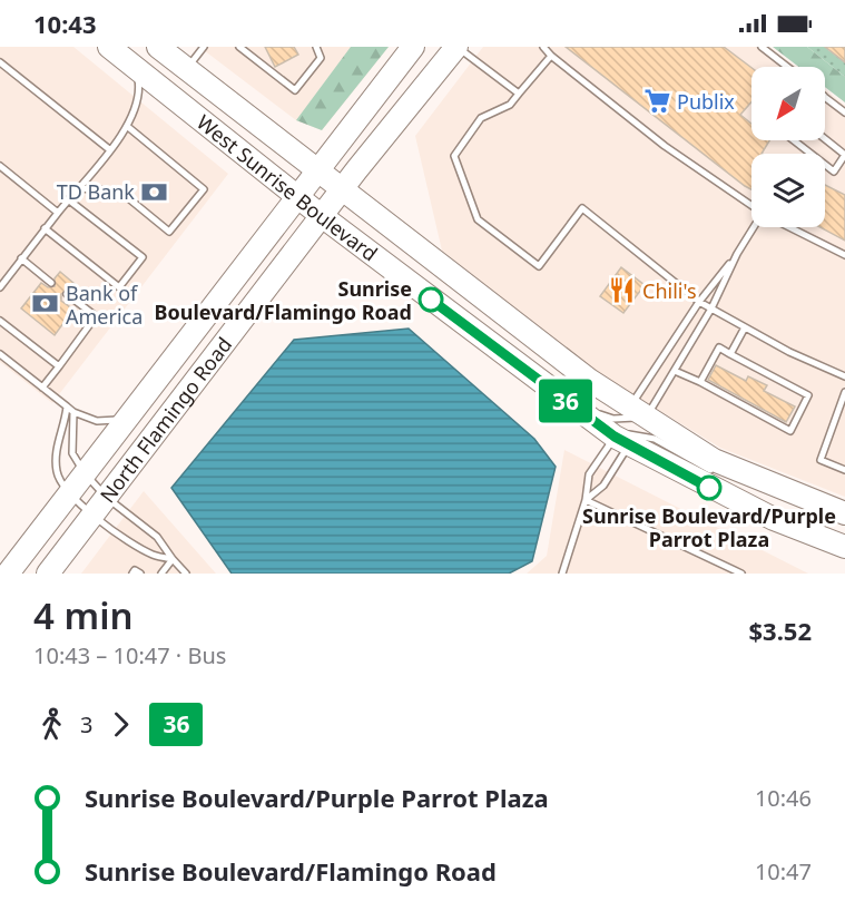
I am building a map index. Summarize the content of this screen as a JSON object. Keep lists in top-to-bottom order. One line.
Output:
{"streets":{"highway":["West Sunrise Boulevard","North Flamingo Road"]},"crossings":[["West Sunrise Boulevard","North Flamingo Road"]],"places":{"supermarket":["Publix"],"bank":["TD Bank","Bank of America"],"restaurant":["Chili's"],"other":["Sunrise Boulevard/Flamingo Road","Sunrise Boulevard/Purple Parrot Plaza"]},"lines":["bus line 36"],"north":"bottom left","page":{"status":"10:43","on_map":"36","heading":["4 min","10:43 – 10:47 · Bus","$3.52"],"legs":["3","36"],"list":[{"name":"Sunrise Boulevard/Purple Parrot Plaza","value":"10:46"},{"name":"Sunrise Boulevard/Flamingo Road","value":"10:47"}]}}
